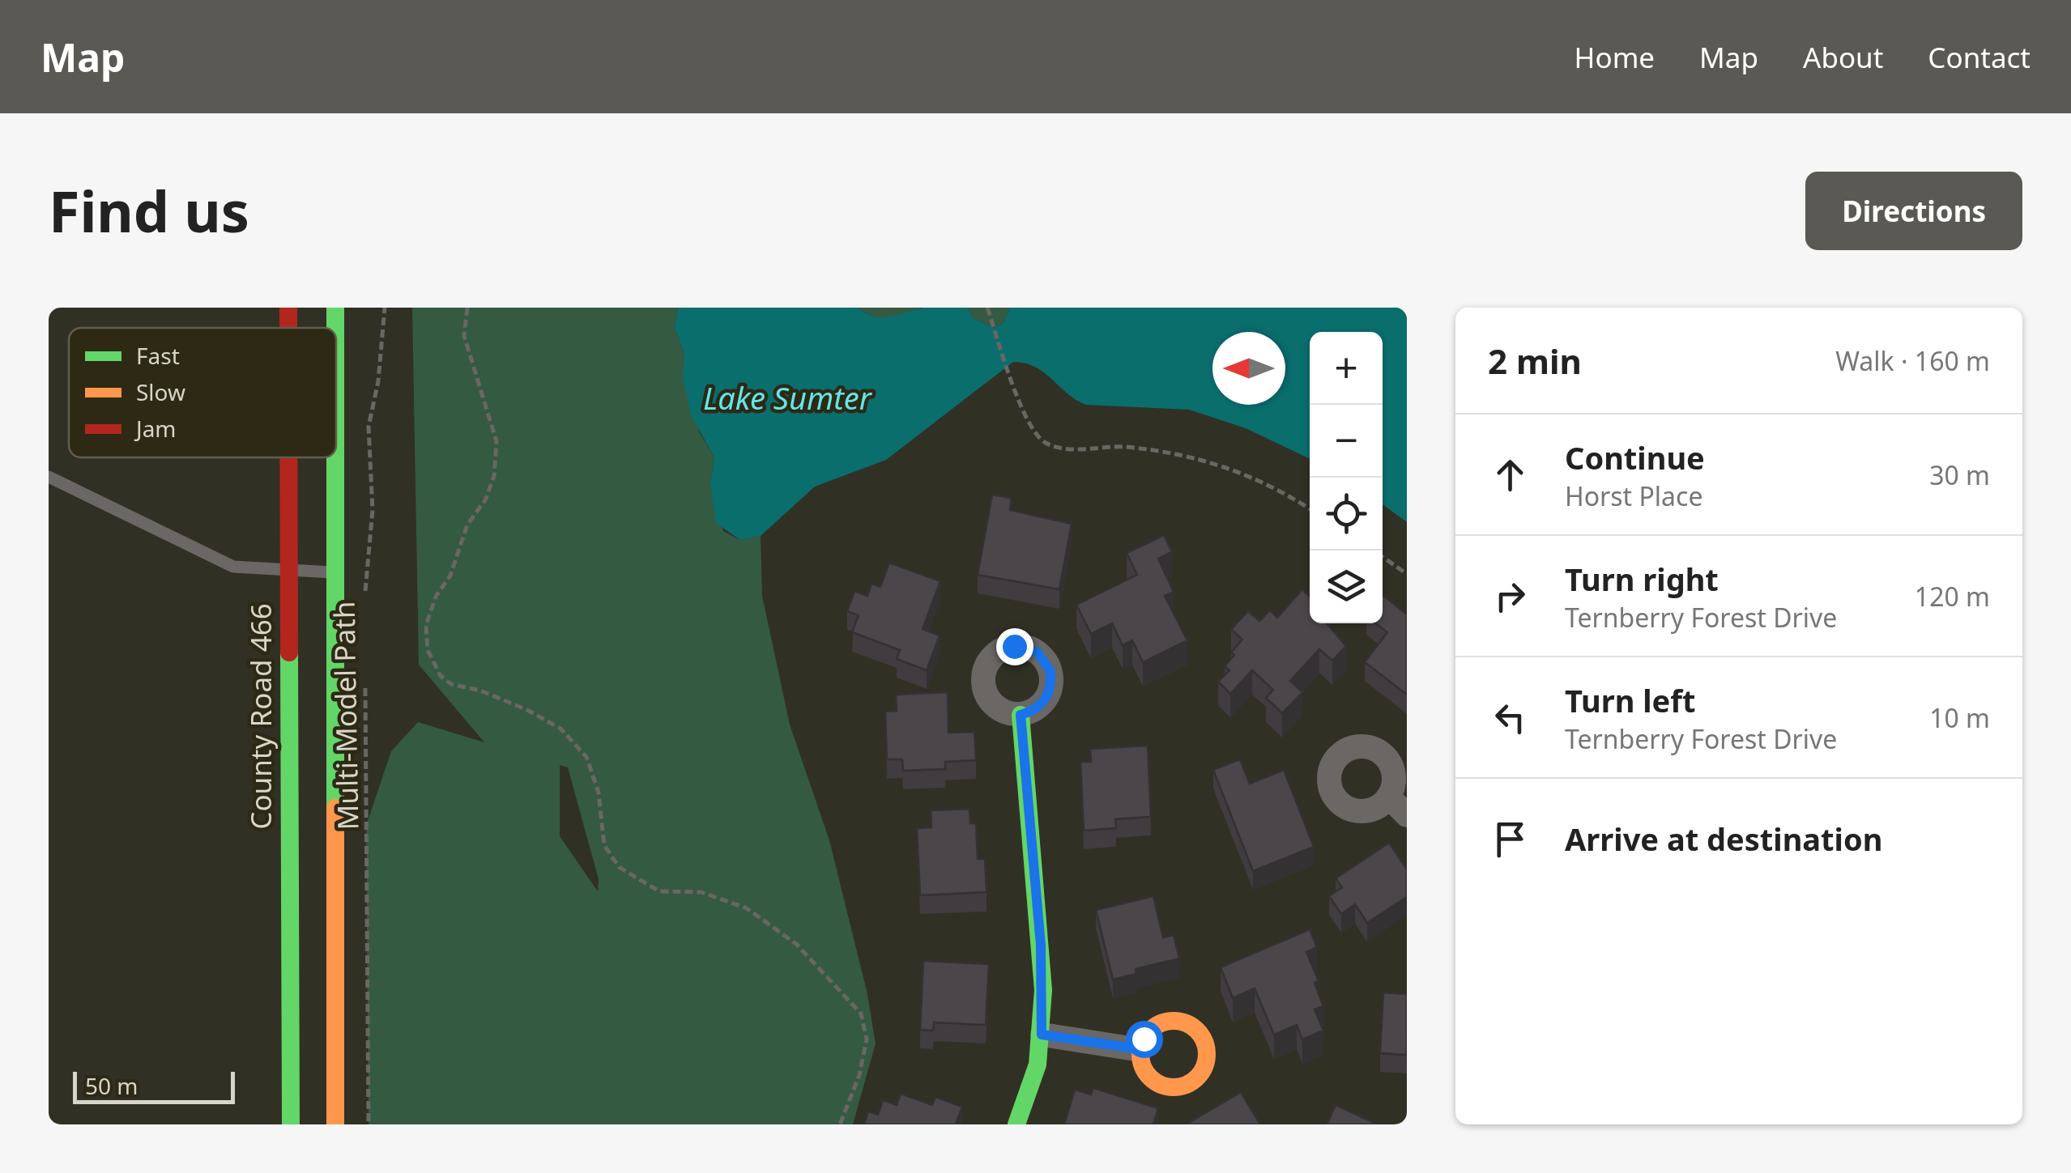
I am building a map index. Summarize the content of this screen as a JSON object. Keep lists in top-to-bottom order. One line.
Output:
{"streets":{"main road":["County Road 466"],"path":["Multi-Model Path"]},"water":["Lake Sumter"],"legend":["Fast","Slow","Jam"],"scale_bar":"50 m","north":"left","page":{"header":"Map","nav":["Home","Map","About","Contact"],"title":"Find us","buttons":"Directions","heading":["2 min","Walk · 160 m"],"map_buttons":["+","−"],"list":[["Continue","Horst Place","30 m"],["Turn right","Ternberry Forest Drive","120 m"],["Turn left","Ternberry Forest Drive","10 m"],"Arrive at destination"],"scale":"50 m"}}
